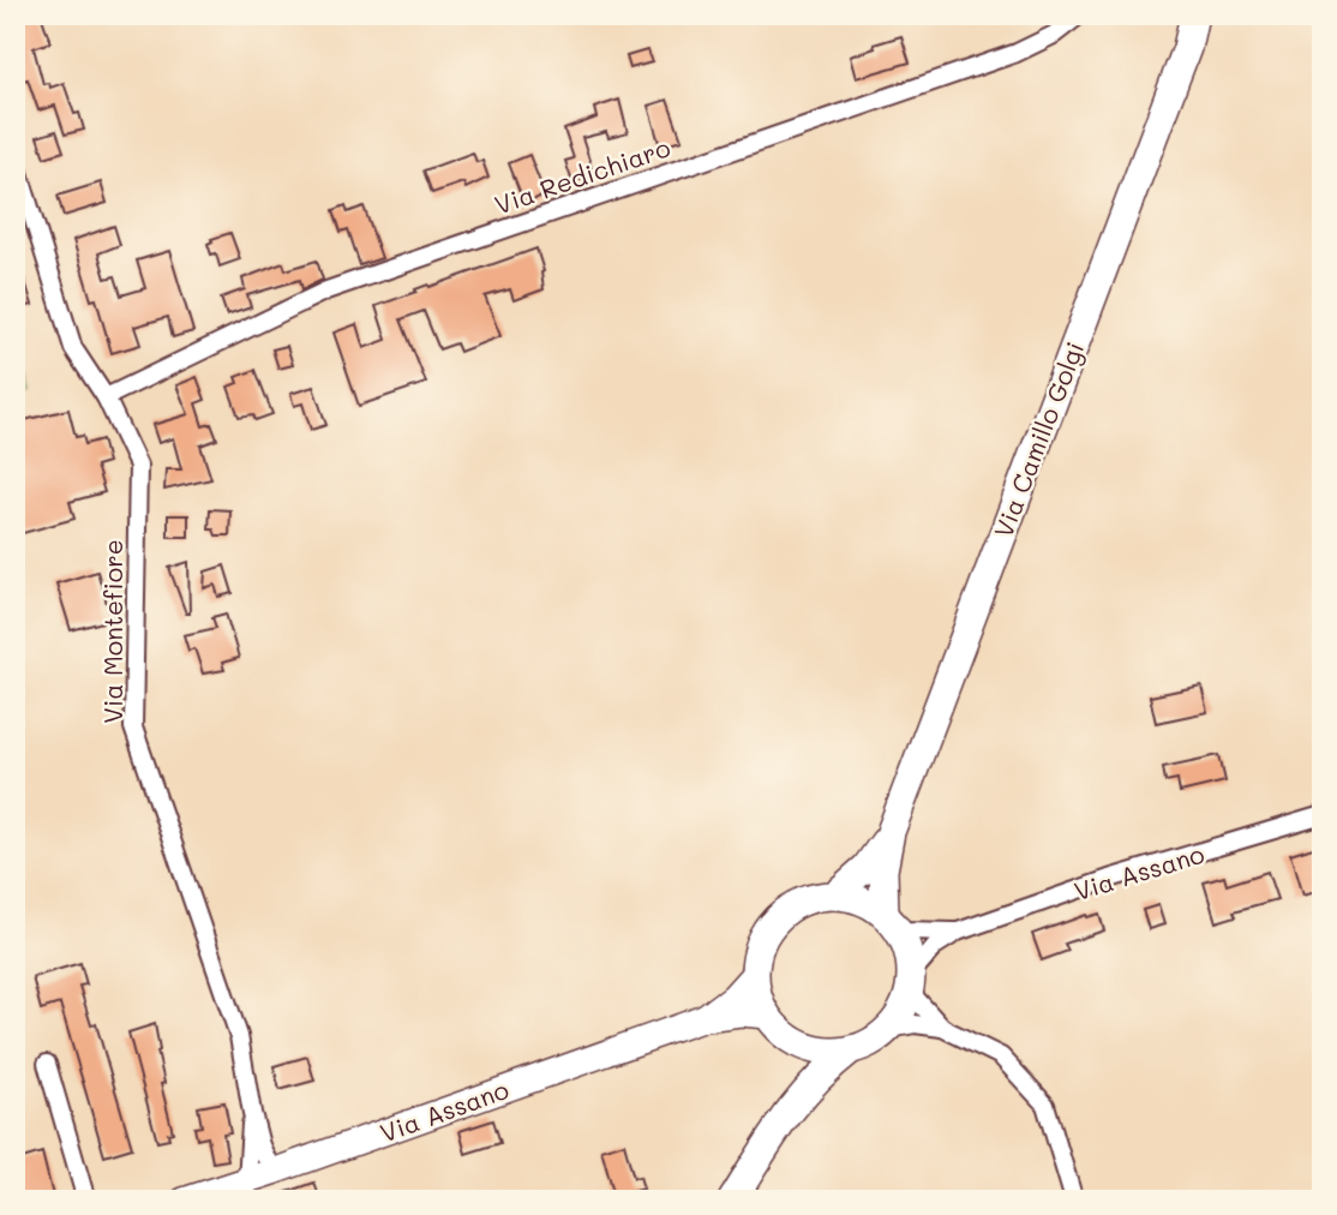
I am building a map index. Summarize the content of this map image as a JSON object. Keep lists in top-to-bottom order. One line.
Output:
{"streets":{"main road":["Via Camillo Golgi","Via Assano"],"street":["Via Redichiaro","Via Montefiore"]},"crossings":[["Via Redichiaro","Via Montefiore"],["Via Camillo Golgi","Via Assano"],["Via Montefiore","Via Assano"]]}
